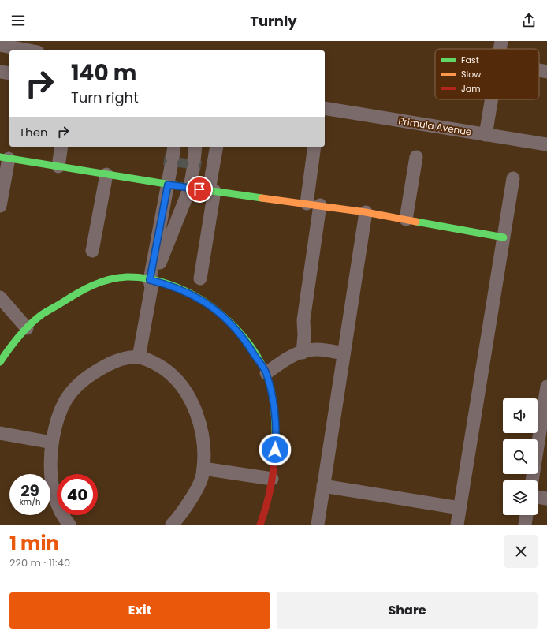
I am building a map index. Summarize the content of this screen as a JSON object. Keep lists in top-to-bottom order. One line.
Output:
{"streets":{"street":["Primula Avenue"]},"legend":["Fast","Slow","Jam"],"page":{"header":"Turnly","turn":["140 m","Turn right"],"then":"Then","speed":"29 km/h","limit":"40","heading":["1 min","220 m · 11:40"],"buttons":["Exit","Share"]}}
